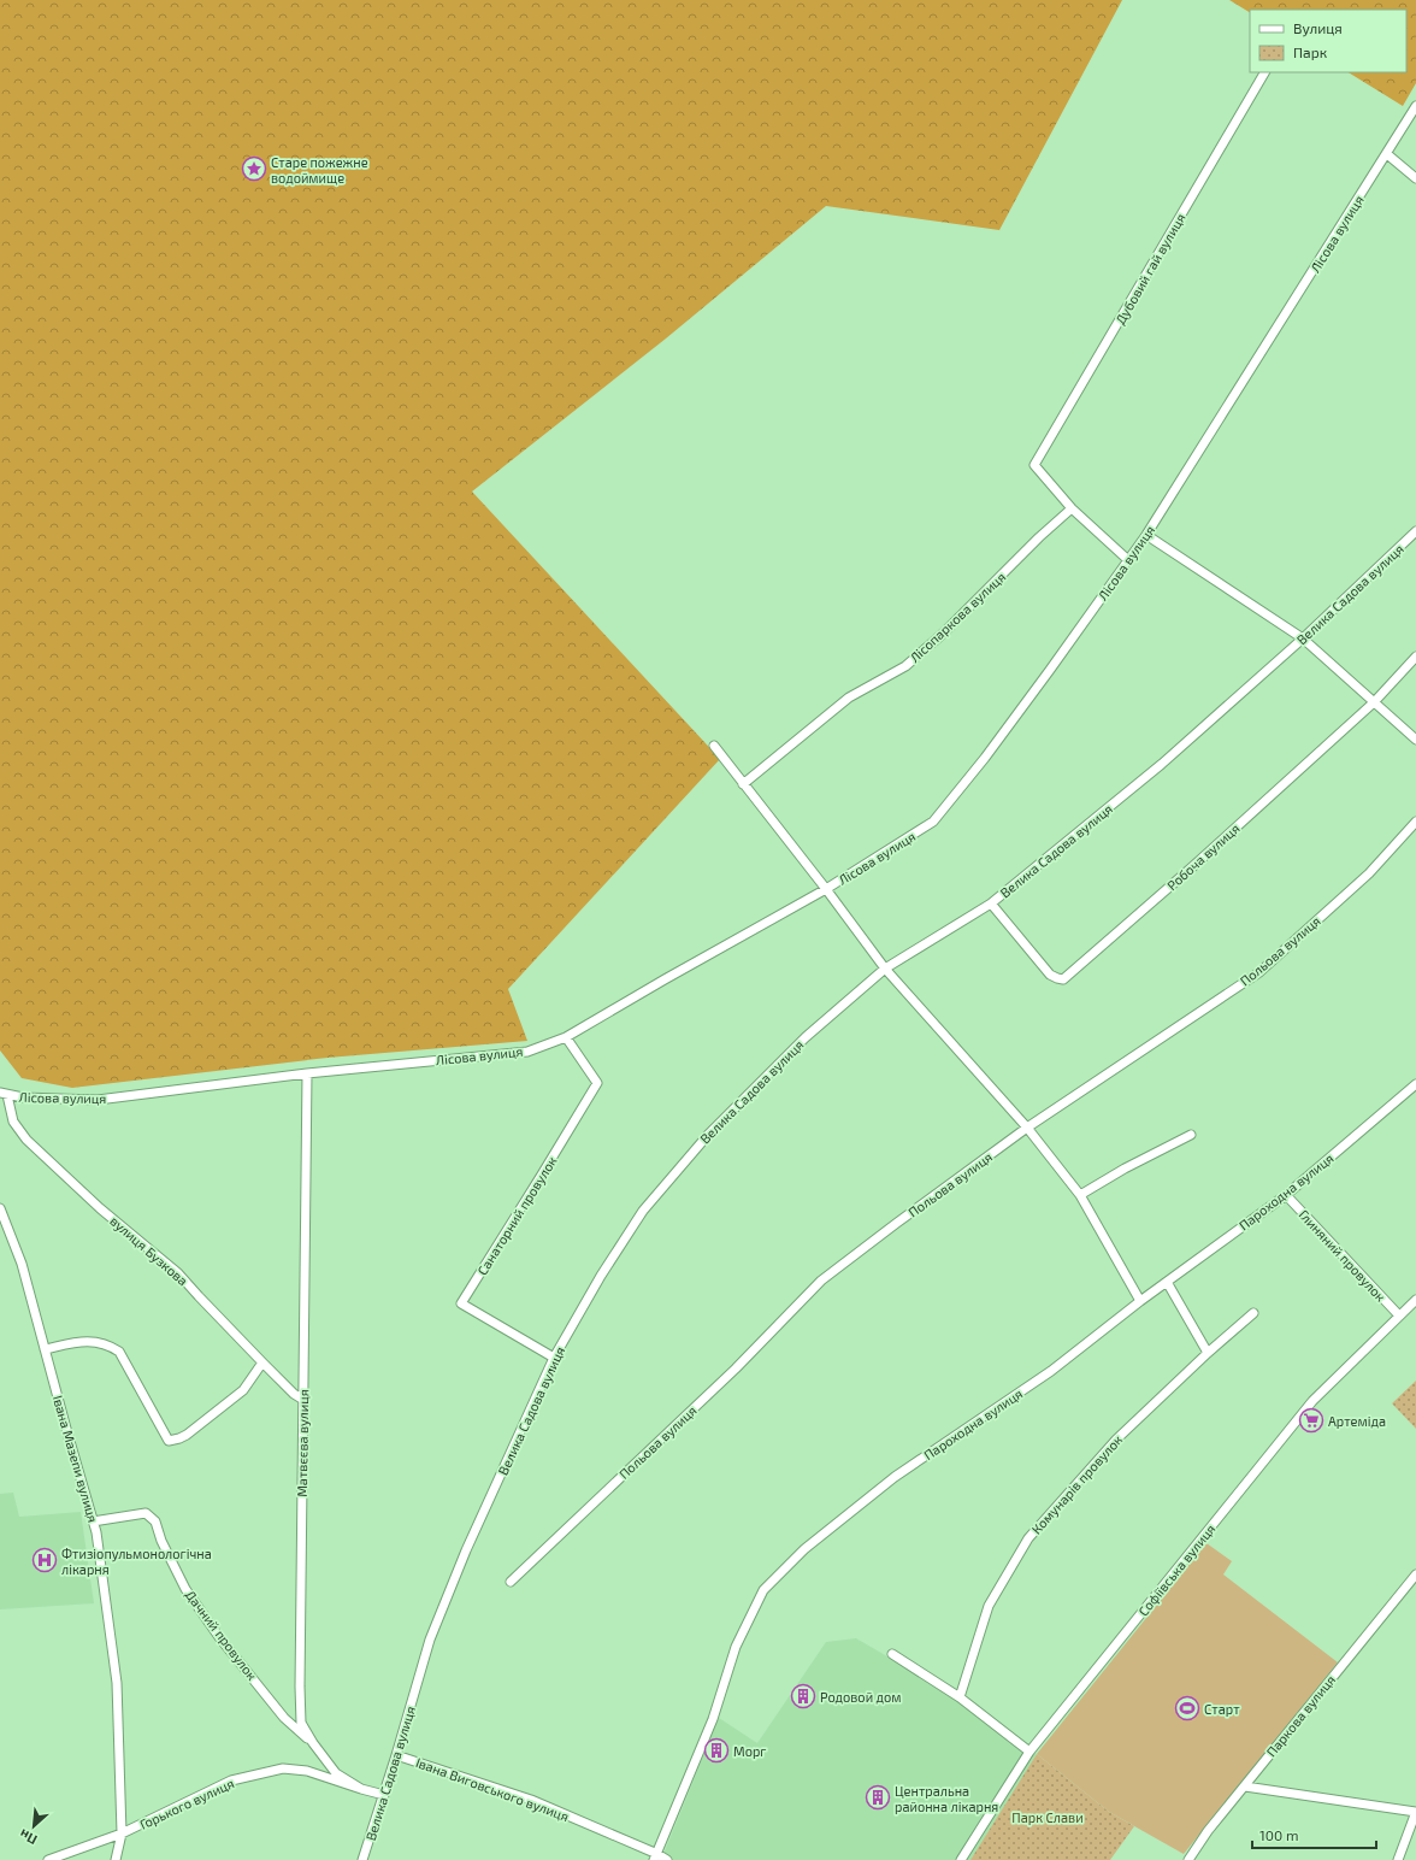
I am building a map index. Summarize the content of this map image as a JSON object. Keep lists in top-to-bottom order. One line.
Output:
{"streets":{"street":["Лісова вулиця","Дубовий гай вулиця","Велика Садова вулиця","Лісопаркова вулиця","Робоча вулиця","Польова вулиця","Пароходна вулиця","Санаторний провулок","вулиця Бузкова","Глиняний провулок","Матвєєва вулиця","Івана Мазепи вулиця","Комунарів провулок","Софіївська вулиця","Дачний провулок","Паркова вулиця","Івана Виговського вулиця","Горького вулиця"]},"crossings":[["Лісова вулиця","Санаторний провулок"],["Лісова вулиця","вулиця Бузкова"],["Лісова вулиця","Матвєєва вулиця"],["Дубовий гай вулиця","Лісопаркова вулиця"],["Велика Садова вулиця","Робоча вулиця"],["Велика Садова вулиця","Санаторний провулок"],["Велика Садова вулиця","Івана Виговського вулиця"],["Велика Садова вулиця","Горького вулиця"],["Пароходна вулиця","Глиняний провулок"],["Пароходна вулиця","Івана Виговського вулиця"],["вулиця Бузкова","Матвєєва вулиця"],["Глиняний провулок","Софіївська вулиця"],["Матвєєва вулиця","Дачний провулок"],["Матвєєва вулиця","Горького вулиця"],["Івана Мазепи вулиця","Дачний провулок"],["Івана Мазепи вулиця","Горького вулиця"]],"parks":["Парк Слави"],"places":{"place":["Старе пожежне водоймище"],"supermarket":["Артеміда"],"hospital":["Фтизіопульмонологічна лікарня"],"building":["Родовой дом","Морг","Центральна районна лікарня"],"sports":["Старт"]},"legend":["Вулиця","Парк"],"scale_bar":"100 m","north":"bottom left"}
